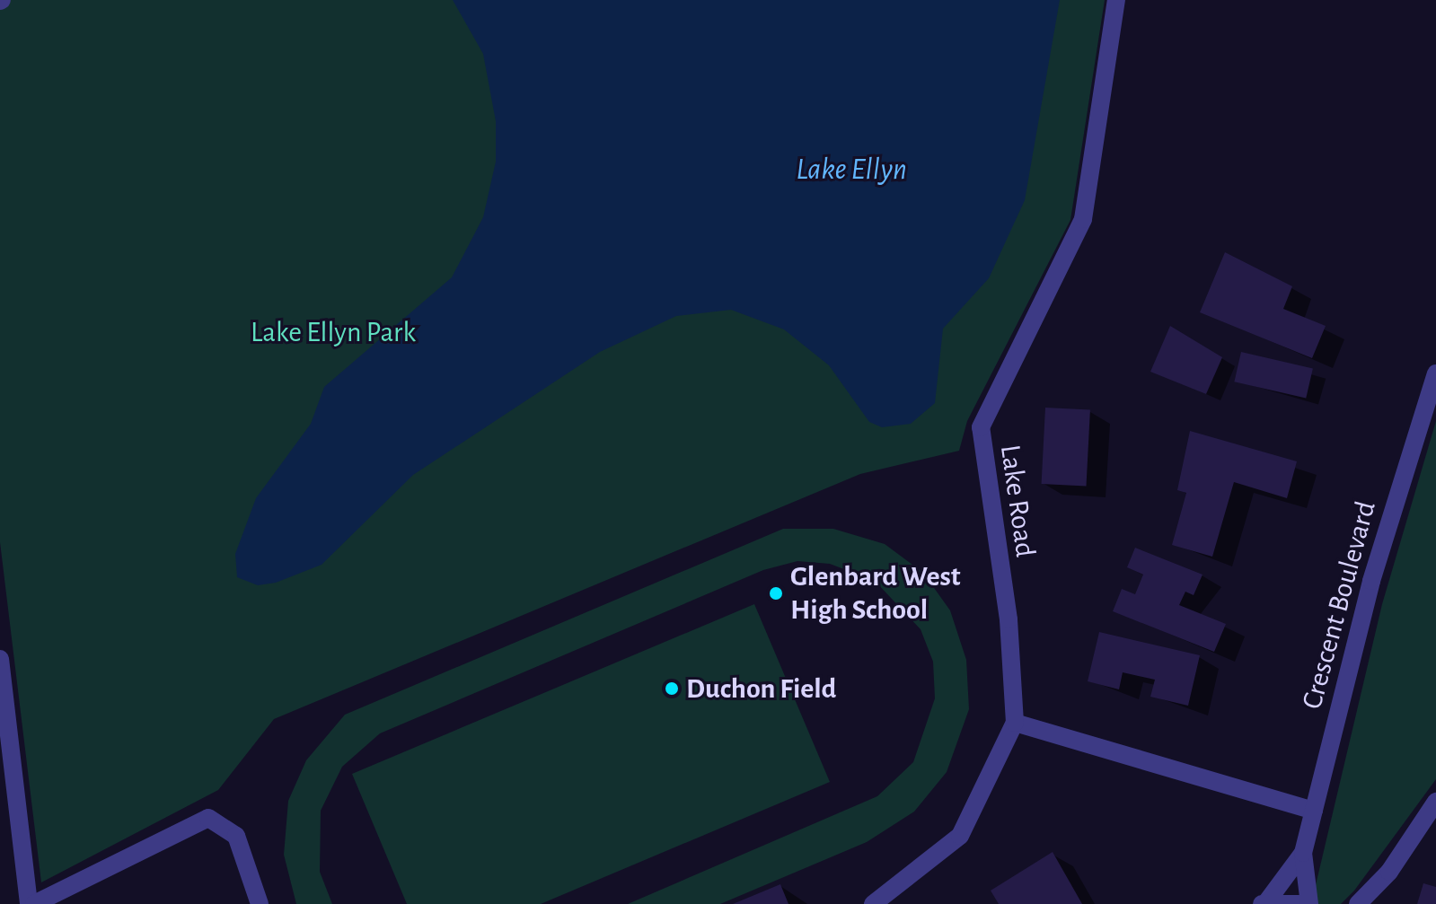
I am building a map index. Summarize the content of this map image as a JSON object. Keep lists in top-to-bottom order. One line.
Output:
{"streets":{"street":["Lake Road","Crescent Boulevard"]},"water":["Lake Ellyn"],"parks":["Lake Ellyn Park"],"places":["Glenbard West High School","Duchon Field"]}
